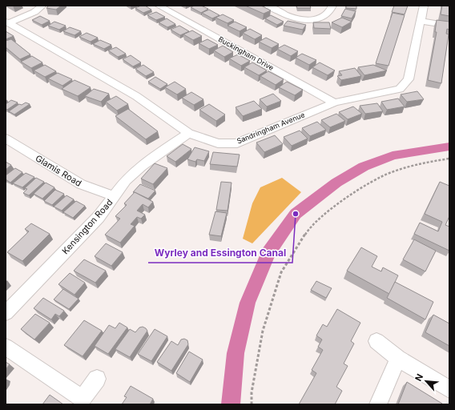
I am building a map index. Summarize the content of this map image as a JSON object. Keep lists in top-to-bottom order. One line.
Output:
{"streets":{"street":["Buckingham Drive","Sandringham Avenue","Glamis Road","Kensington Road"]},"crossings":[["Buckingham Drive","Sandringham Avenue"],["Sandringham Avenue","Kensington Road"],["Glamis Road","Kensington Road"]],"places":["Wyrley and Essington Canal"],"north":"top left"}
